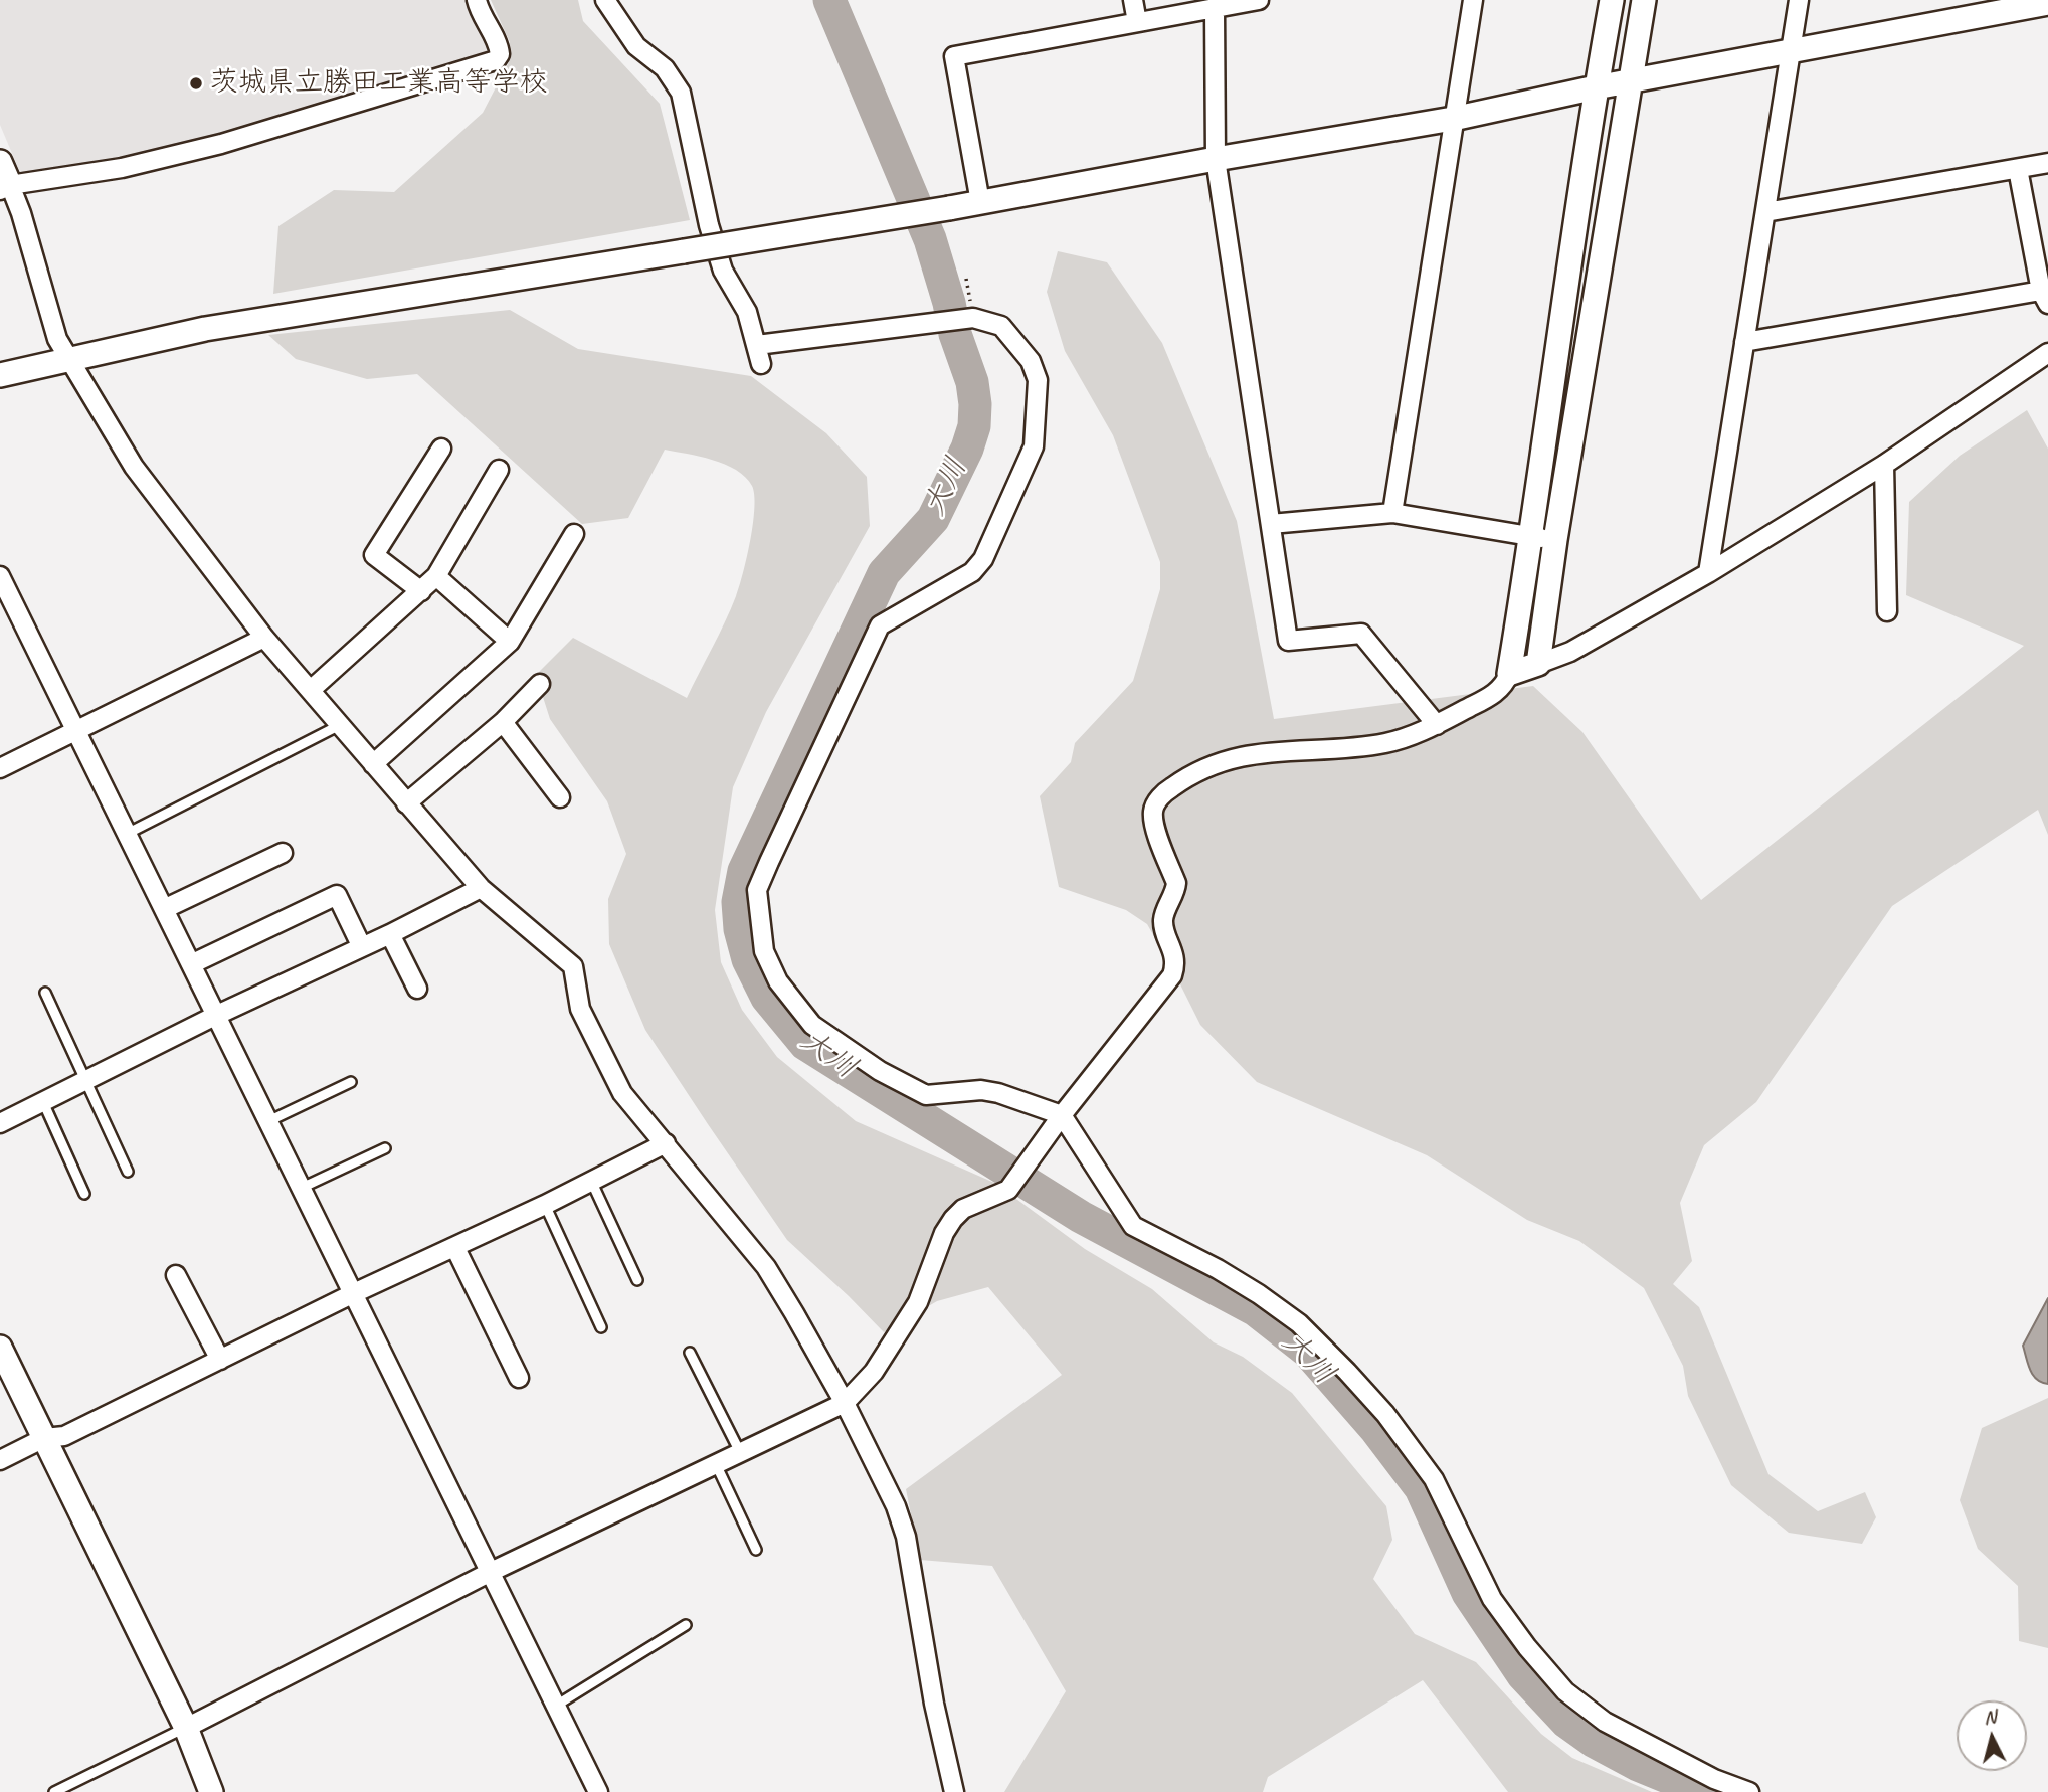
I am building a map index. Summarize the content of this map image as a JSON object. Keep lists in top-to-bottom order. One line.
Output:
{"water":["大川"],"places":["茨城県立勝田工業高等学校"],"north":"top"}
